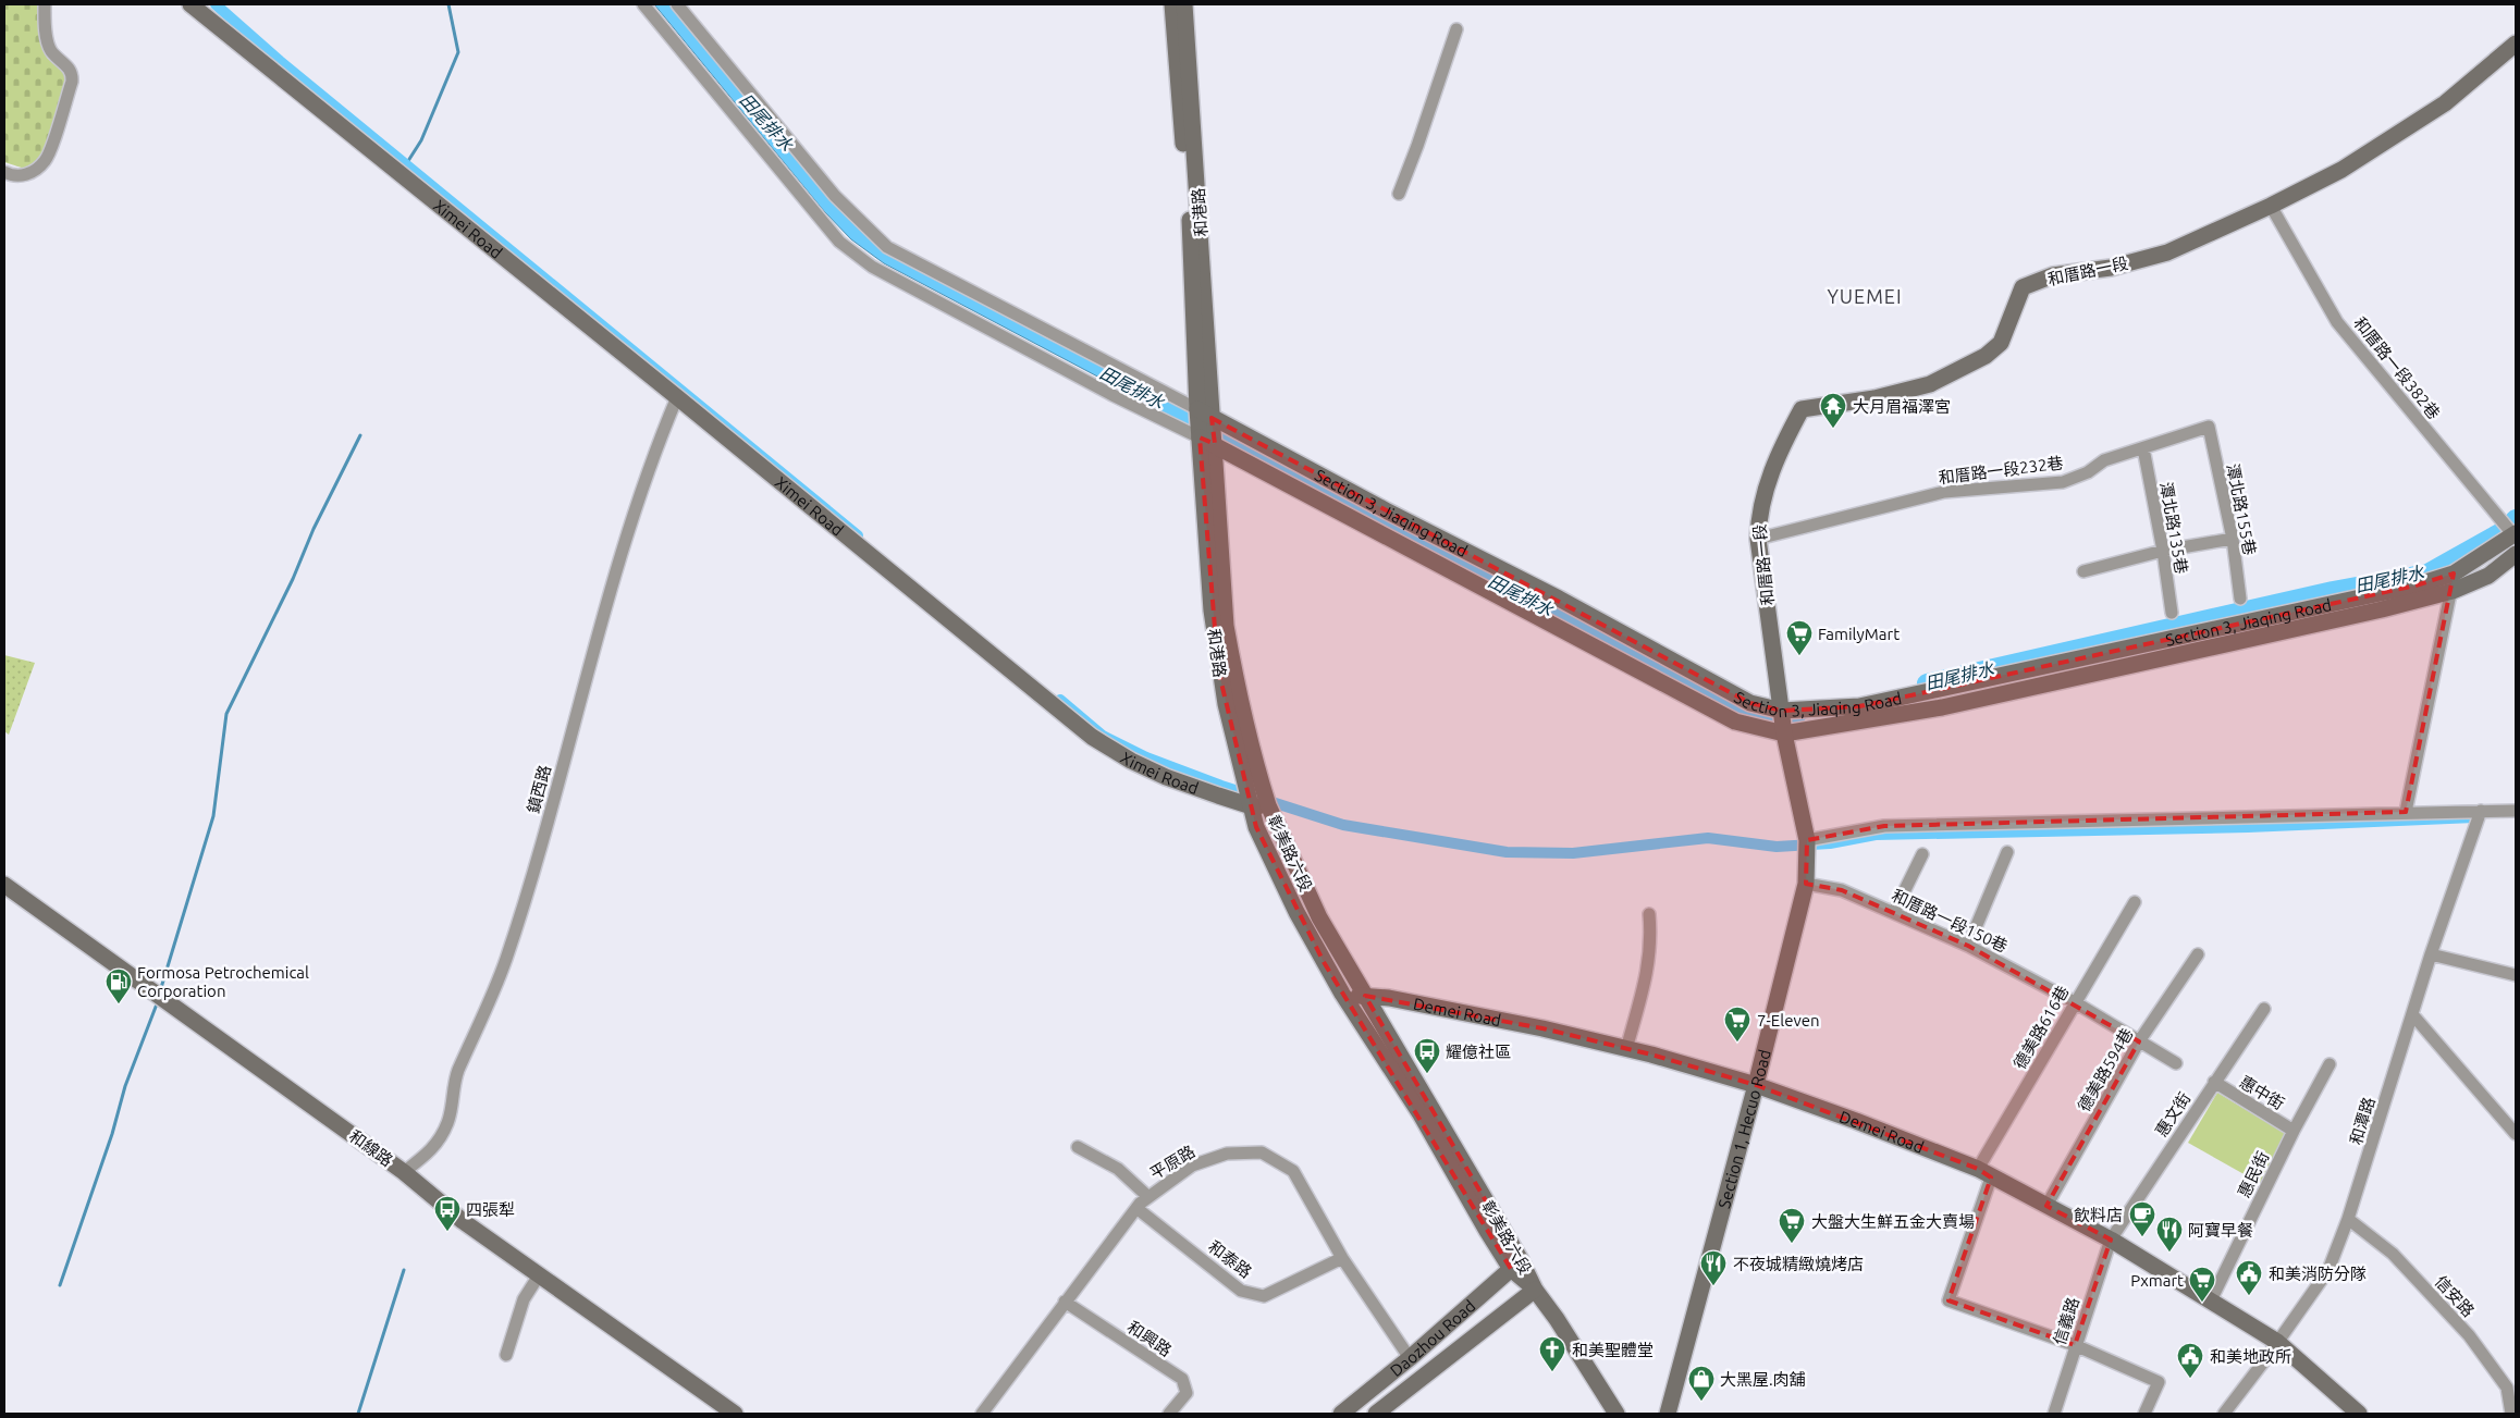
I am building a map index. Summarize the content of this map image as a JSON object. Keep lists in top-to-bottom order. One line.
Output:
{"streets":{"street":["和港路","Ximei Road","和厝路一段","和厝路一段382巷","和厝路一段232巷","潭北路155巷","Section 3, Jiaqing Road","潭北路135巷","鎮西路","彰美路六段","和厝路一段150巷","Demei Road","德美路616巷","德美路594巷","惠中街","惠文街","和潭路","Section 1, Hecuo Road","和線路","平原路","惠民街","和泰路","信安路","信義路","Daozhou Road","和興路"]},"crossings":[["和港路","Ximei Road"],["和港路","Section 3, Jiaqing Road"],["和港路","彰美路六段"],["Ximei Road","鎮西路"],["Ximei Road","彰美路六段"],["和厝路一段","和厝路一段382巷"],["和厝路一段","和厝路一段232巷"],["和厝路一段","Section 3, Jiaqing Road"],["和厝路一段","Section 1, Hecuo Road"],["和厝路一段382巷","Section 3, Jiaqing Road"],["和厝路一段232巷","潭北路155巷"],["和厝路一段232巷","潭北路135巷"],["鎮西路","和線路"],["彰美路六段","Demei Road"],["彰美路六段","Daozhou Road"],["和厝路一段150巷","德美路616巷"],["和厝路一段150巷","德美路594巷"],["和厝路一段150巷","Section 1, Hecuo Road"],["Demei Road","德美路616巷"],["Demei Road","德美路594巷"],["Demei Road","惠文街"],["Demei Road","和潭路"],["Demei Road","Section 1, Hecuo Road"],["Demei Road","惠民街"],["Demei Road","信義路"],["德美路616巷","信義路"],["惠中街","惠文街"],["惠中街","惠民街"],["惠文街","信義路"],["和潭路","信安路"],["平原路","和泰路"],["平原路","Daozhou Road"],["平原路","和興路"]],"districts":["YUEMEI"],"water":["田尾排水"],"places":{"temple":["大月眉福澤宮"],"supermarket":["FamilyMart","7-Eleven","大盤大生鮮五金大賣場","Pxmart"],"fuel station":["Formosa Petrochemical Corporation"],"bus stop":["耀億社區","四張犁"],"cafe":["飲料店"],"restaurant":["阿寶早餐","不夜城精緻燒烤店"],"public building":["和美消防分隊","和美地政所"],"church":["和美聖體堂"],"shop":["大黑屋.肉舖"]}}
